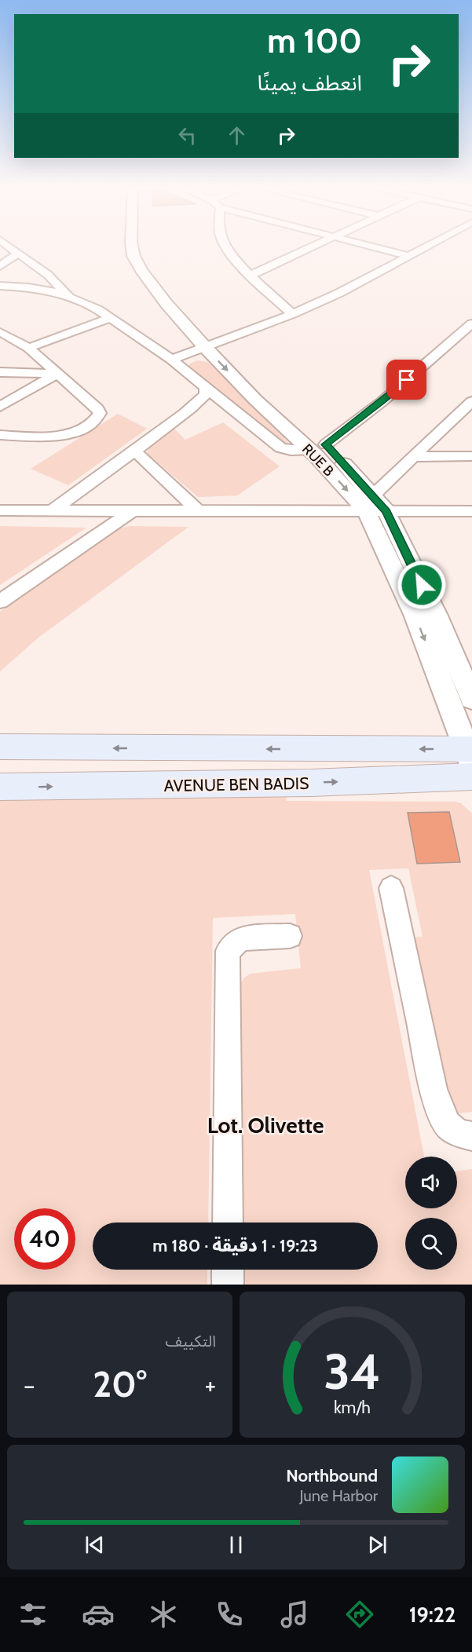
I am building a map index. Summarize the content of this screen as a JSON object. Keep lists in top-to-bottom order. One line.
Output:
{"streets":{"main road":["AVENUE BEN BADIS"],"street":["RUE B"]},"crossings":[["RUE B","AVENUE BEN BADIS"]],"districts":["Lot. Olivette"],"page":{"turn":["100 m","انعطف يمينًا"],"limit":"40","trip":"19:23 · 1 دقيقة · 180 m","tile":"التكييف","heat":["−","20°","+"],"song":["Northbound","June Harbor"],"tabs":"19:22","gauge":["34","km/h"]}}
